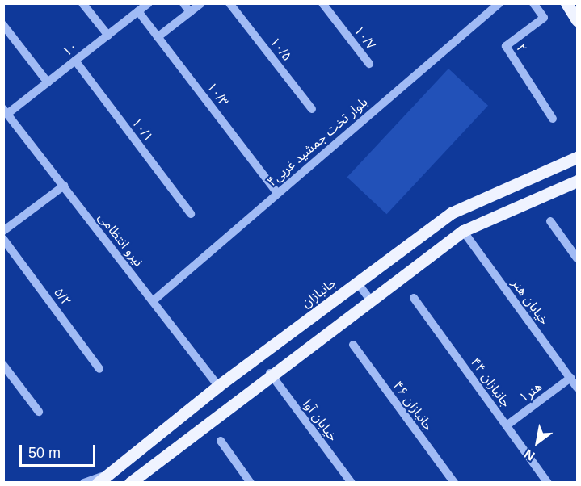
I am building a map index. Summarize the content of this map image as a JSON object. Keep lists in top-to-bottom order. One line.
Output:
{"streets":{"main road":["جانبازان"],"street":["۱۰/۷","۲","۱۰","۱۰/۵","۱۰/۳","۱۰/۱","بلوار تخت جمشید غربی۴","نیرو انتظامی","۵/۲","خیابان هنر","۴۴ جانبازان","هنر۱","۴۶ جانبازان","خیابان آوا"]},"crossings":[["۱۰","۱۰/۳"],["۱۰","۱۰/۱"],["۱۰","نیرو انتظامی"],["۱۰/۳","بلوار تخت جمشید غربی۴"],["بلوار تخت جمشید غربی۴","نیرو انتظامی"],["نیرو انتظامی","جانبازان"],["خیابان هنر","هنر۱"],["۴۴ جانبازان","هنر۱"]],"scale_bar":"50 m","north":"bottom left"}
